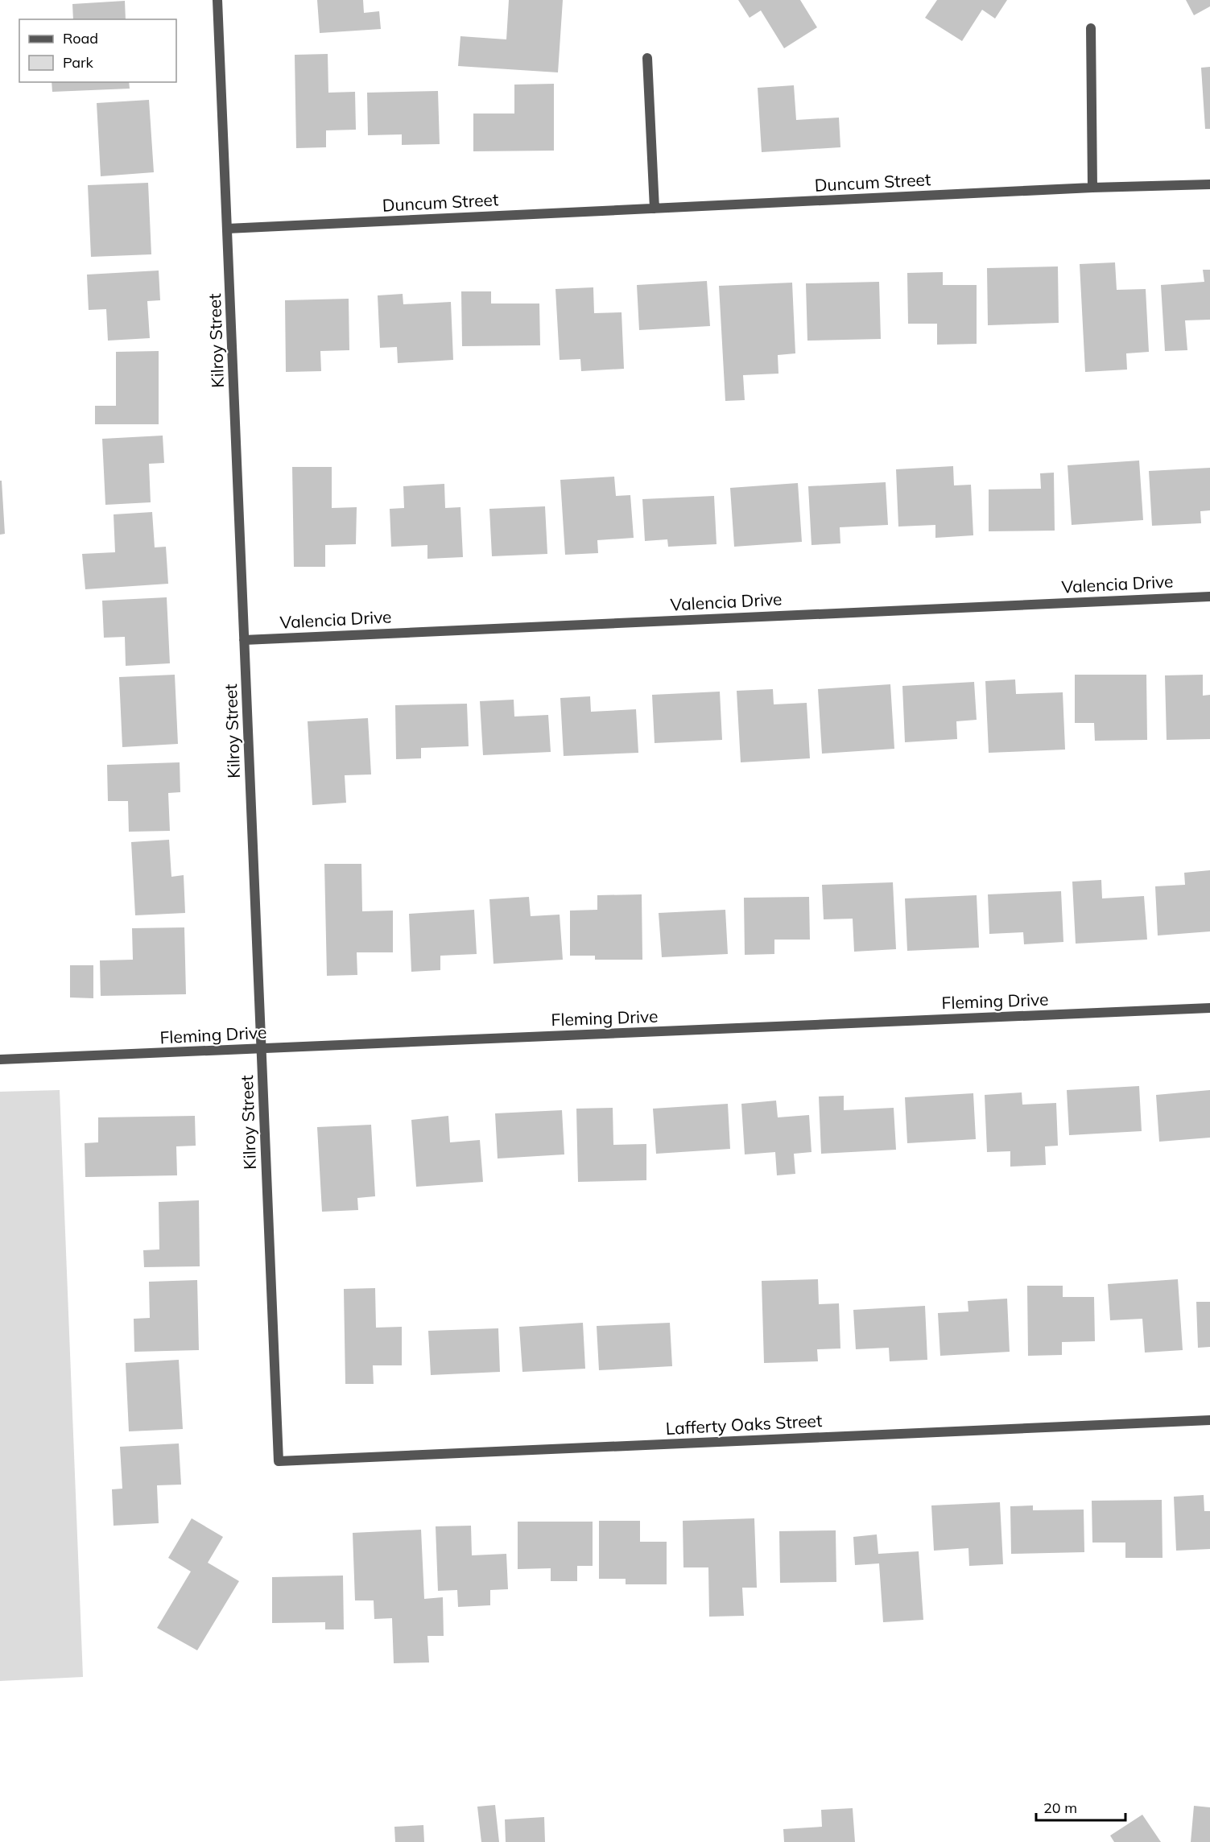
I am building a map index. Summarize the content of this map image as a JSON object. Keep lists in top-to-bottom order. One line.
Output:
{"streets":{"street":["Duncum Street","Kilroy Street","Valencia Drive","Fleming Drive","Lafferty Oaks Street"]},"crossings":[["Duncum Street","Kilroy Street"],["Kilroy Street","Valencia Drive"],["Kilroy Street","Fleming Drive"],["Kilroy Street","Lafferty Oaks Street"]],"legend":["Road","Park"],"scale_bar":"20 m"}
